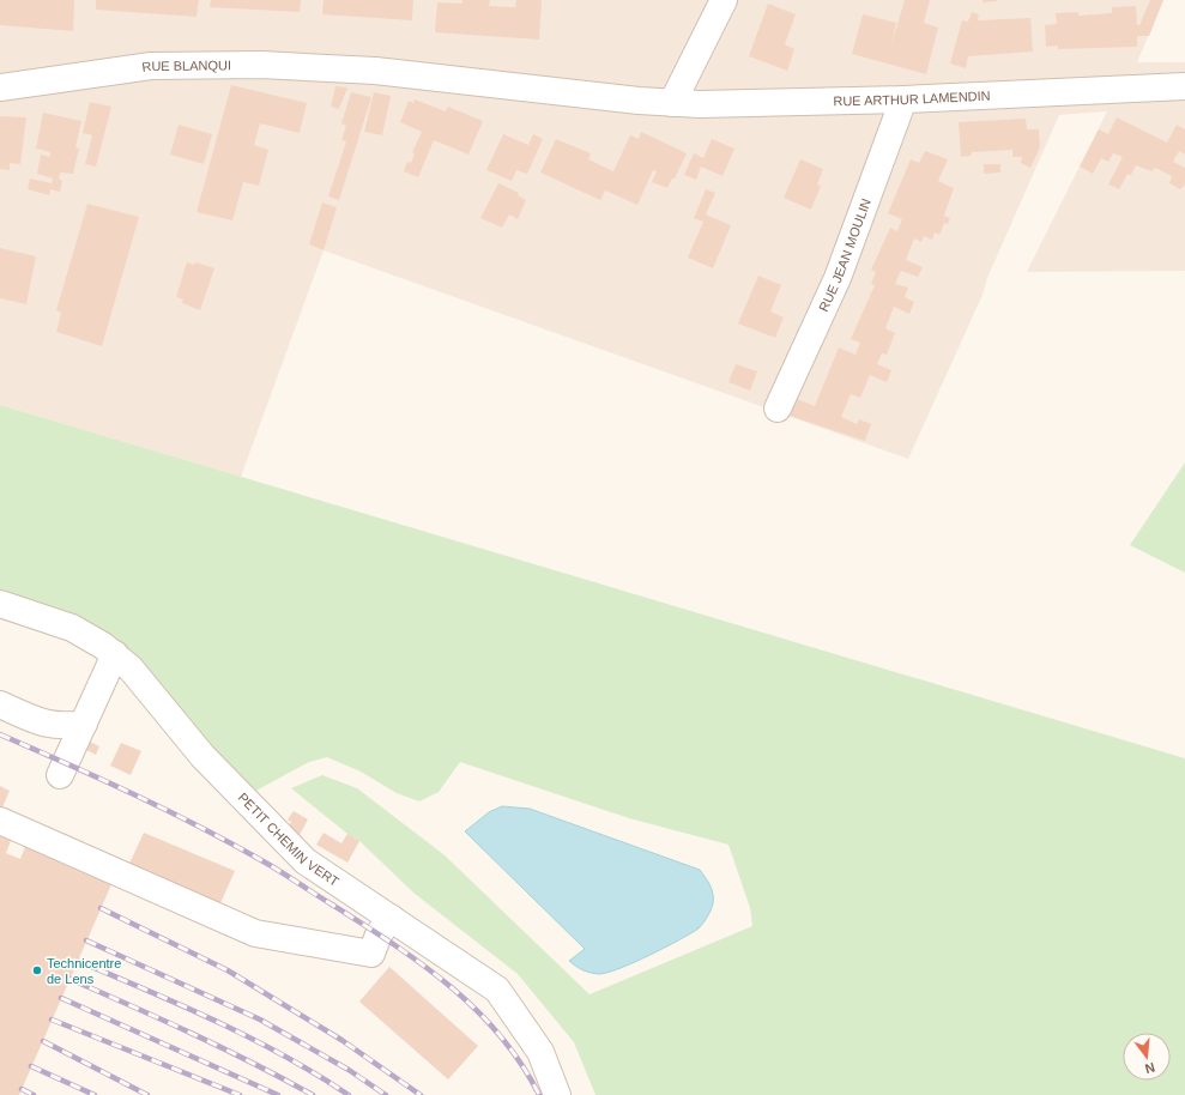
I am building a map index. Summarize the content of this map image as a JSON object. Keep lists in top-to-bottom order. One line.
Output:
{"streets":{"street":["RUE BLANQUI","RUE ARTHUR LAMENDIN","RUE JEAN MOULIN","PETIT CHEMIN VERT"]},"crossings":[["RUE BLANQUI","RUE ARTHUR LAMENDIN"],["RUE ARTHUR LAMENDIN","RUE JEAN MOULIN"]],"places":["Technicentre de Lens"],"north":"bottom"}
